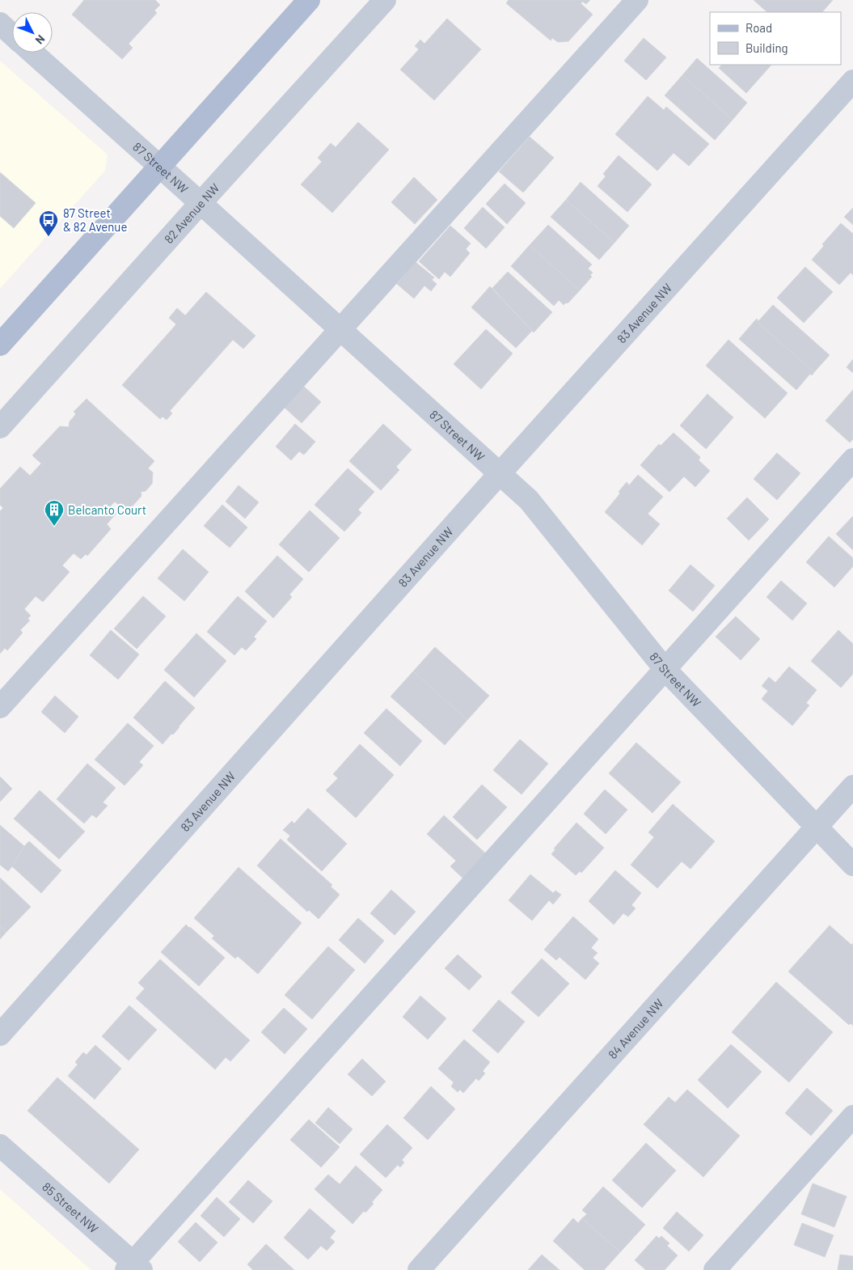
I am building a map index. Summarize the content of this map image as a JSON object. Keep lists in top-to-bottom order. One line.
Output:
{"streets":{"street":["87 Street NW","82 Avenue NW","83 Avenue NW","84 Avenue NW","85 Street NW"]},"crossings":[["87 Street NW","82 Avenue NW"],["87 Street NW","83 Avenue NW"],["87 Street NW","84 Avenue NW"]],"places":{"bus stop":["87 Street & 82 Avenue"],"building":["Belcanto Court"]},"legend":["Road","Building"],"north":"bottom right"}
